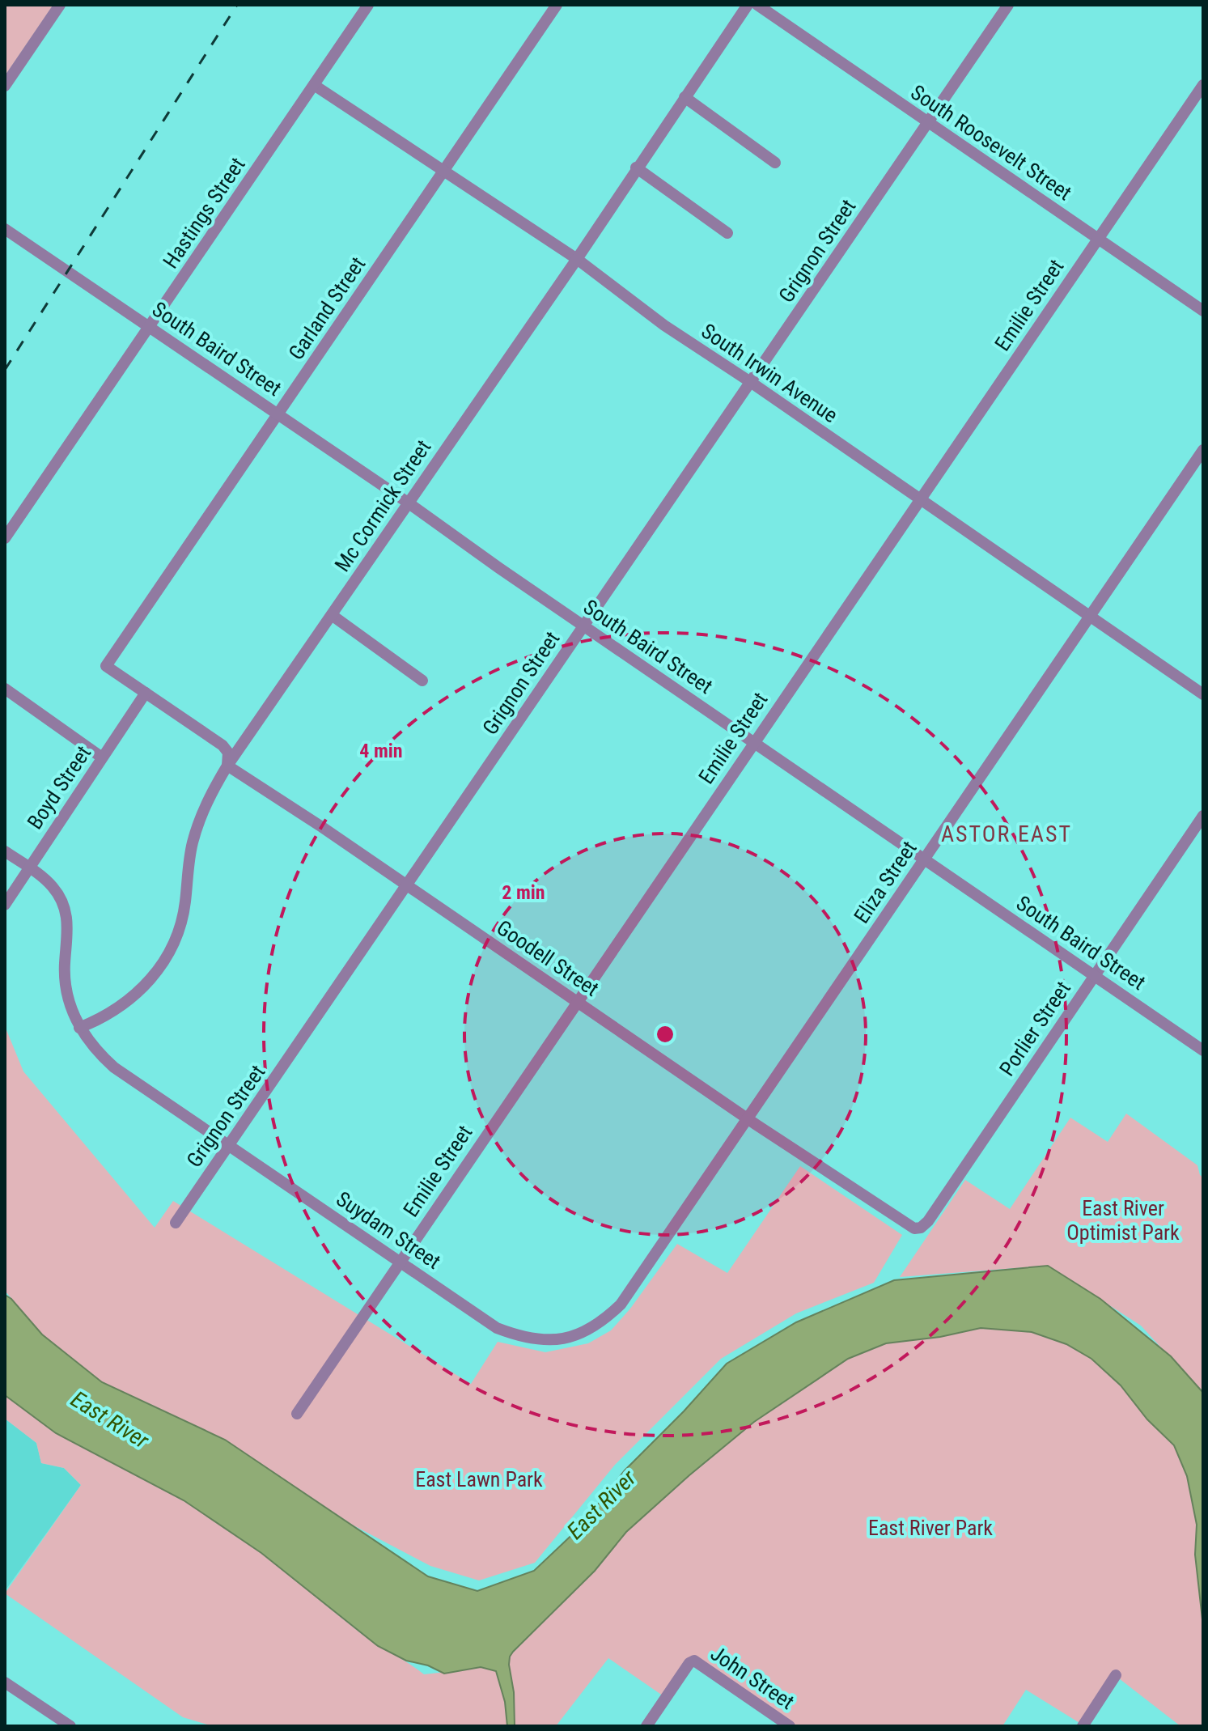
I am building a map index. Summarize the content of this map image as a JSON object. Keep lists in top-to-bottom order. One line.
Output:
{"streets":{"street":["South Roosevelt Street","Hastings Street","Grignon Street","Emilie Street","Garland Street","South Baird Street","South Irwin Avenue","Mc Cormick Street","Boyd Street","Eliza Street","Goodell Street","Porlier Street","Suydam Street","John Street"]},"crossings":[["South Roosevelt Street","Grignon Street"],["South Roosevelt Street","Emilie Street"],["Hastings Street","South Baird Street"],["Hastings Street","South Irwin Avenue"],["Grignon Street","South Baird Street"],["Grignon Street","South Irwin Avenue"],["Grignon Street","Goodell Street"],["Grignon Street","Suydam Street"],["Emilie Street","South Baird Street"],["Emilie Street","South Irwin Avenue"],["Emilie Street","Goodell Street"],["Emilie Street","Suydam Street"],["Garland Street","South Baird Street"],["Garland Street","South Irwin Avenue"],["Garland Street","Goodell Street"],["South Baird Street","Mc Cormick Street"],["South Baird Street","Eliza Street"],["South Baird Street","Porlier Street"],["South Irwin Avenue","Mc Cormick Street"],["South Irwin Avenue","Eliza Street"],["Mc Cormick Street","Goodell Street"],["Mc Cormick Street","Suydam Street"],["Boyd Street","Goodell Street"],["Boyd Street","Suydam Street"],["Eliza Street","Goodell Street"],["Eliza Street","Suydam Street"],["Goodell Street","Porlier Street"]],"districts":["ASTOR EAST"],"water":["East River"],"parks":["East River Optimist Park","East Lawn Park","East River Park"],"rings":["4 min","2 min"]}
